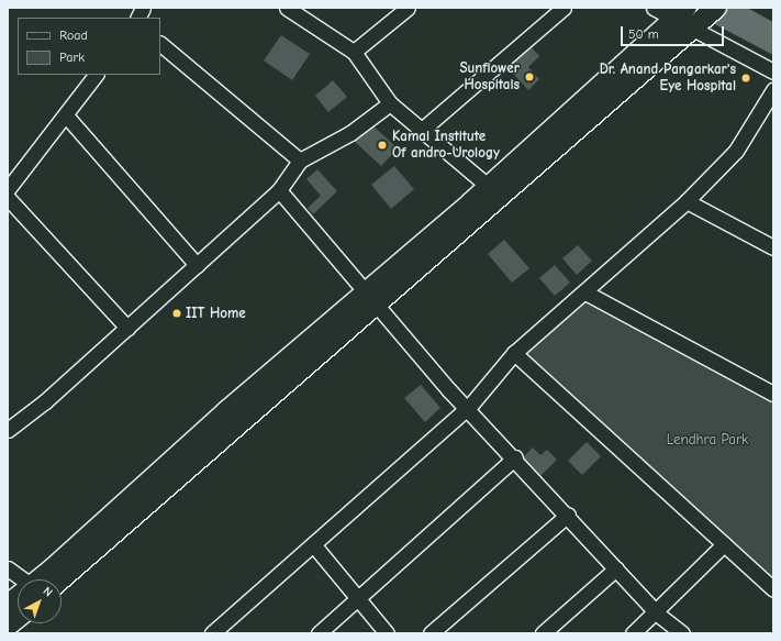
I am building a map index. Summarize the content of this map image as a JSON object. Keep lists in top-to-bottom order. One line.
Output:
{"parks":["Lendhra Park"],"places":["Sunflower Hospitals","Dr. Anand Pangarkar's Eye Hospital","Kamal Institute Of andro-Urology","IIT Home"],"legend":["Road","Park"],"scale_bar":"50 m","north":"top right"}
